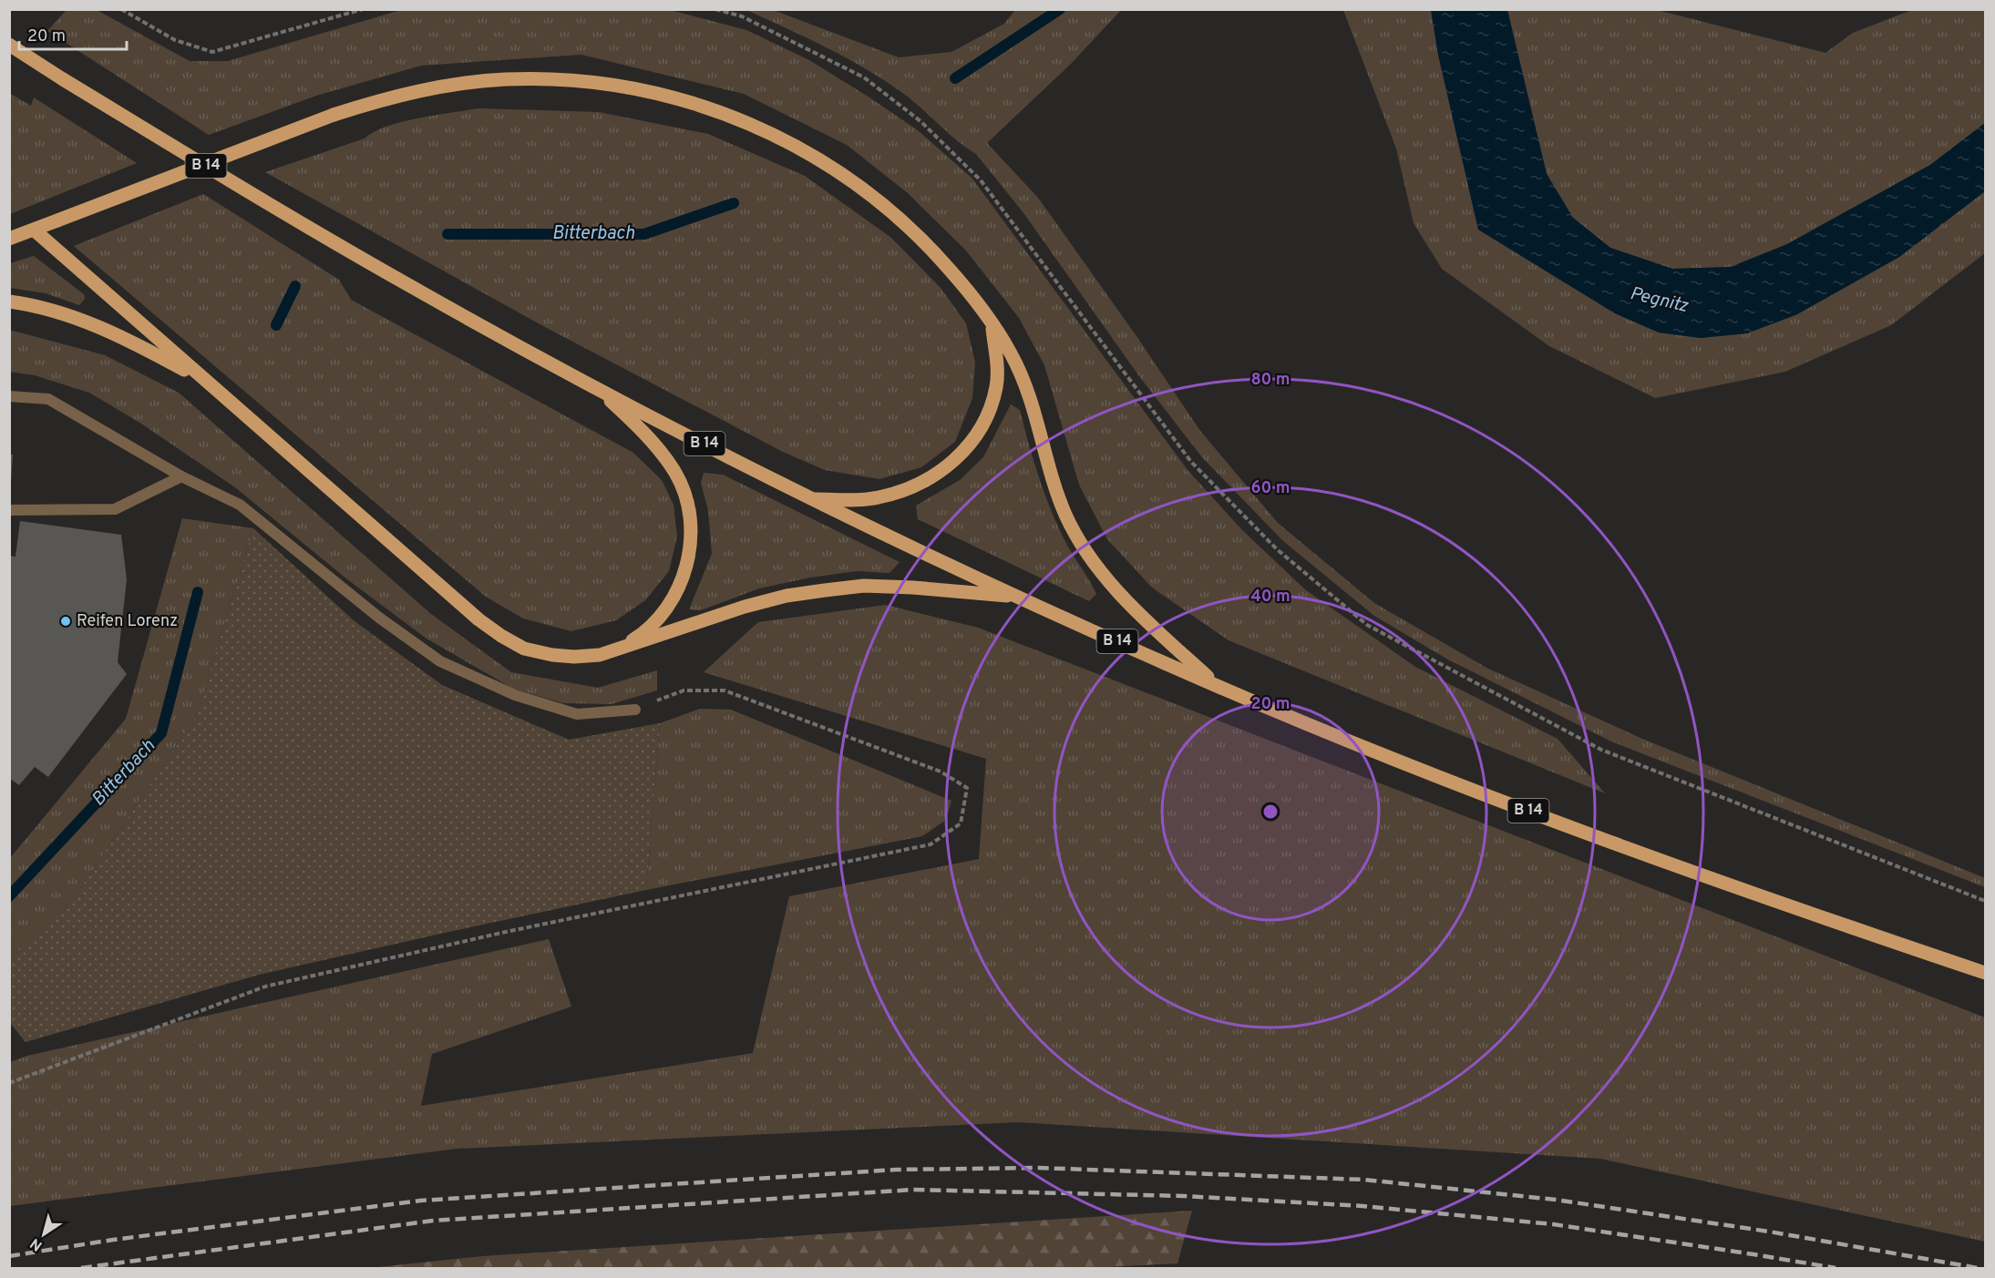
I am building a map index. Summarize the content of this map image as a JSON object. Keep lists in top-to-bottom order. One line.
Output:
{"streets":{"main road":["B 14"]},"water":["Bitterbach","Pegnitz"],"places":["Reifen Lorenz"],"scale_bar":"20 m","north":"bottom left","rings":["80 m","60 m","40 m","20 m"]}
